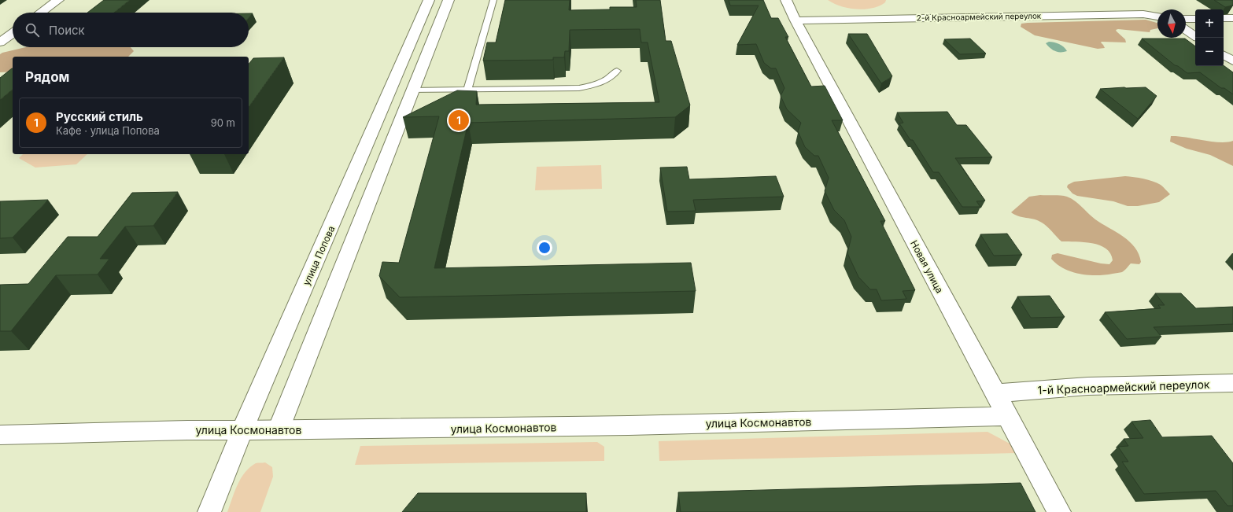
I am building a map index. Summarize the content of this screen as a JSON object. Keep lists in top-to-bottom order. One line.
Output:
{"streets":{"street":["2-й Красноармейский переулок","улица Попова","Новая улица","1-й Красноармейский переулок","улица Космонавтов"]},"crossings":[["2-й Красноармейский переулок","Новая улица"],["улица Попова","улица Космонавтов"],["Новая улица","1-й Красноармейский переулок"],["Новая улица","улица Космонавтов"]],"north":"bottom","page":{"map_buttons":["+","−"],"search":"Поиск","heading":"Рядом","list":[{"mark":"1","name":"Русский стиль","note":"Кафе · улица Попова","value":"90 m"}],"pins":"1"}}
